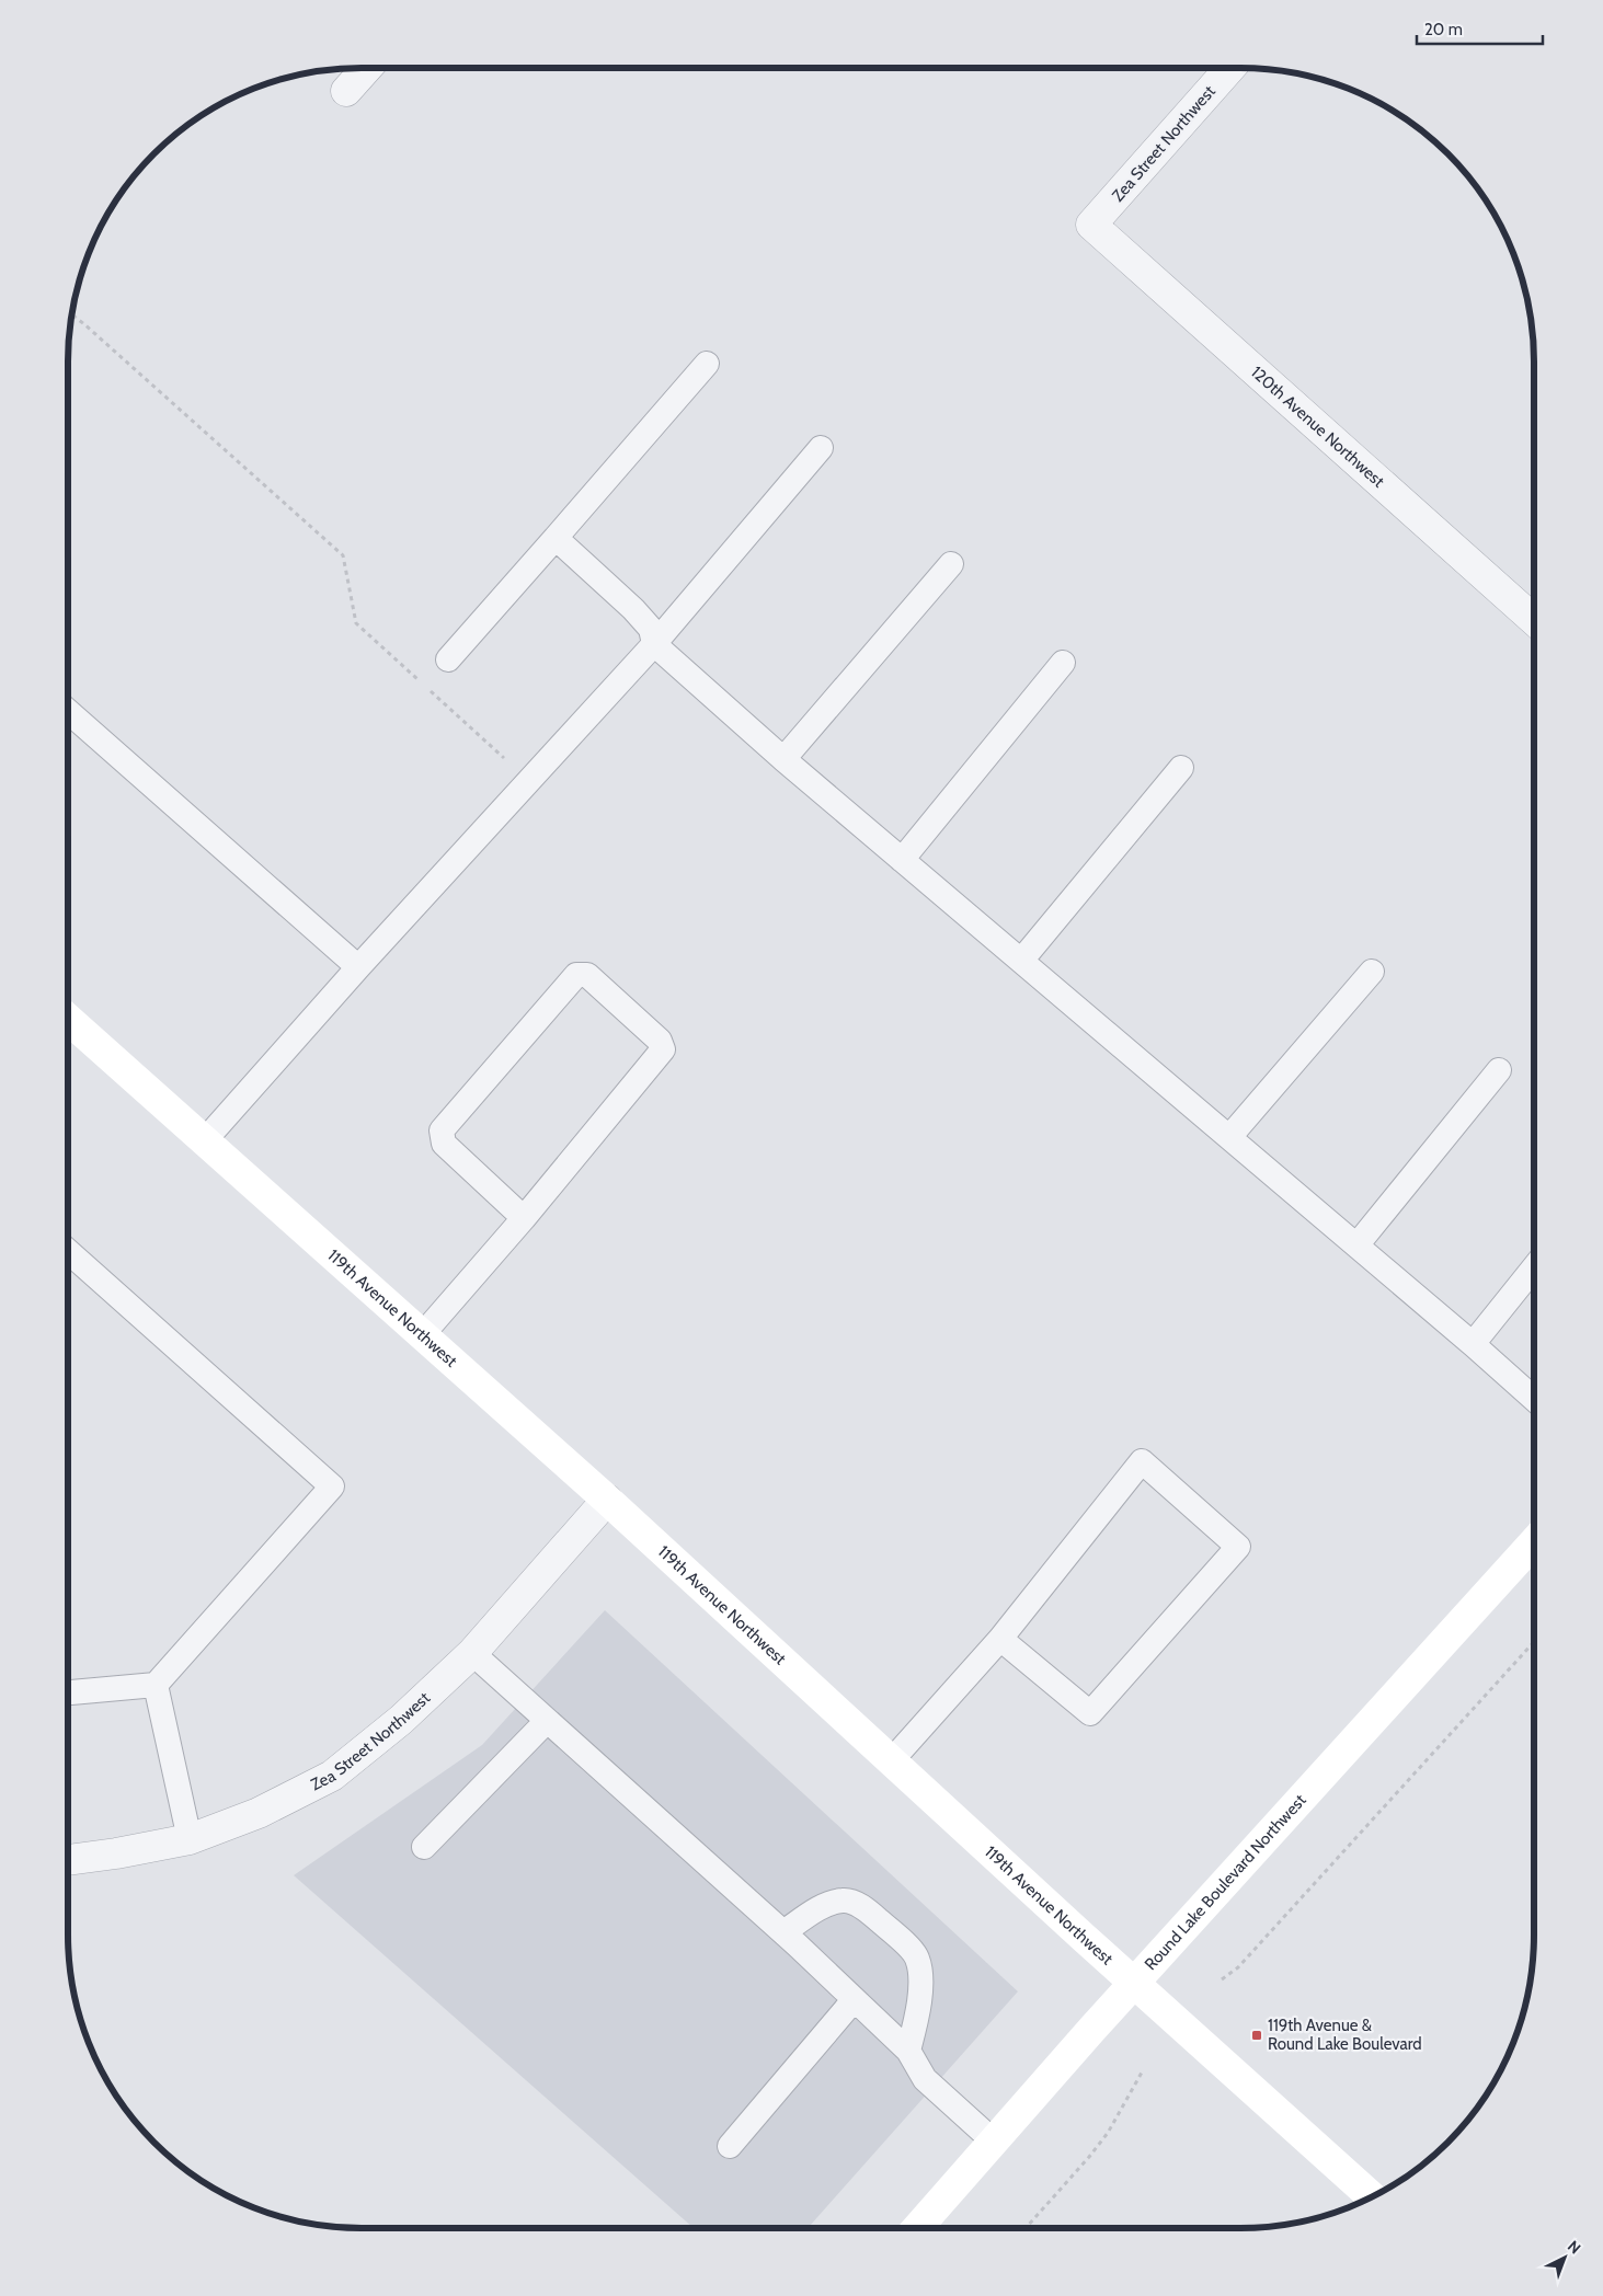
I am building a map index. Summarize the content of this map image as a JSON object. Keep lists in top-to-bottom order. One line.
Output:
{"streets":{"street":["Zea Street Northwest","120th Avenue Northwest","119th Avenue Northwest","Round Lake Boulevard Northwest"]},"crossings":[["Zea Street Northwest","120th Avenue Northwest"],["Zea Street Northwest","119th Avenue Northwest"],["119th Avenue Northwest","Round Lake Boulevard Northwest"]],"places":{"transit":["119th Avenue & Round Lake Boulevard"]},"scale_bar":"20 m","north":"top right"}
